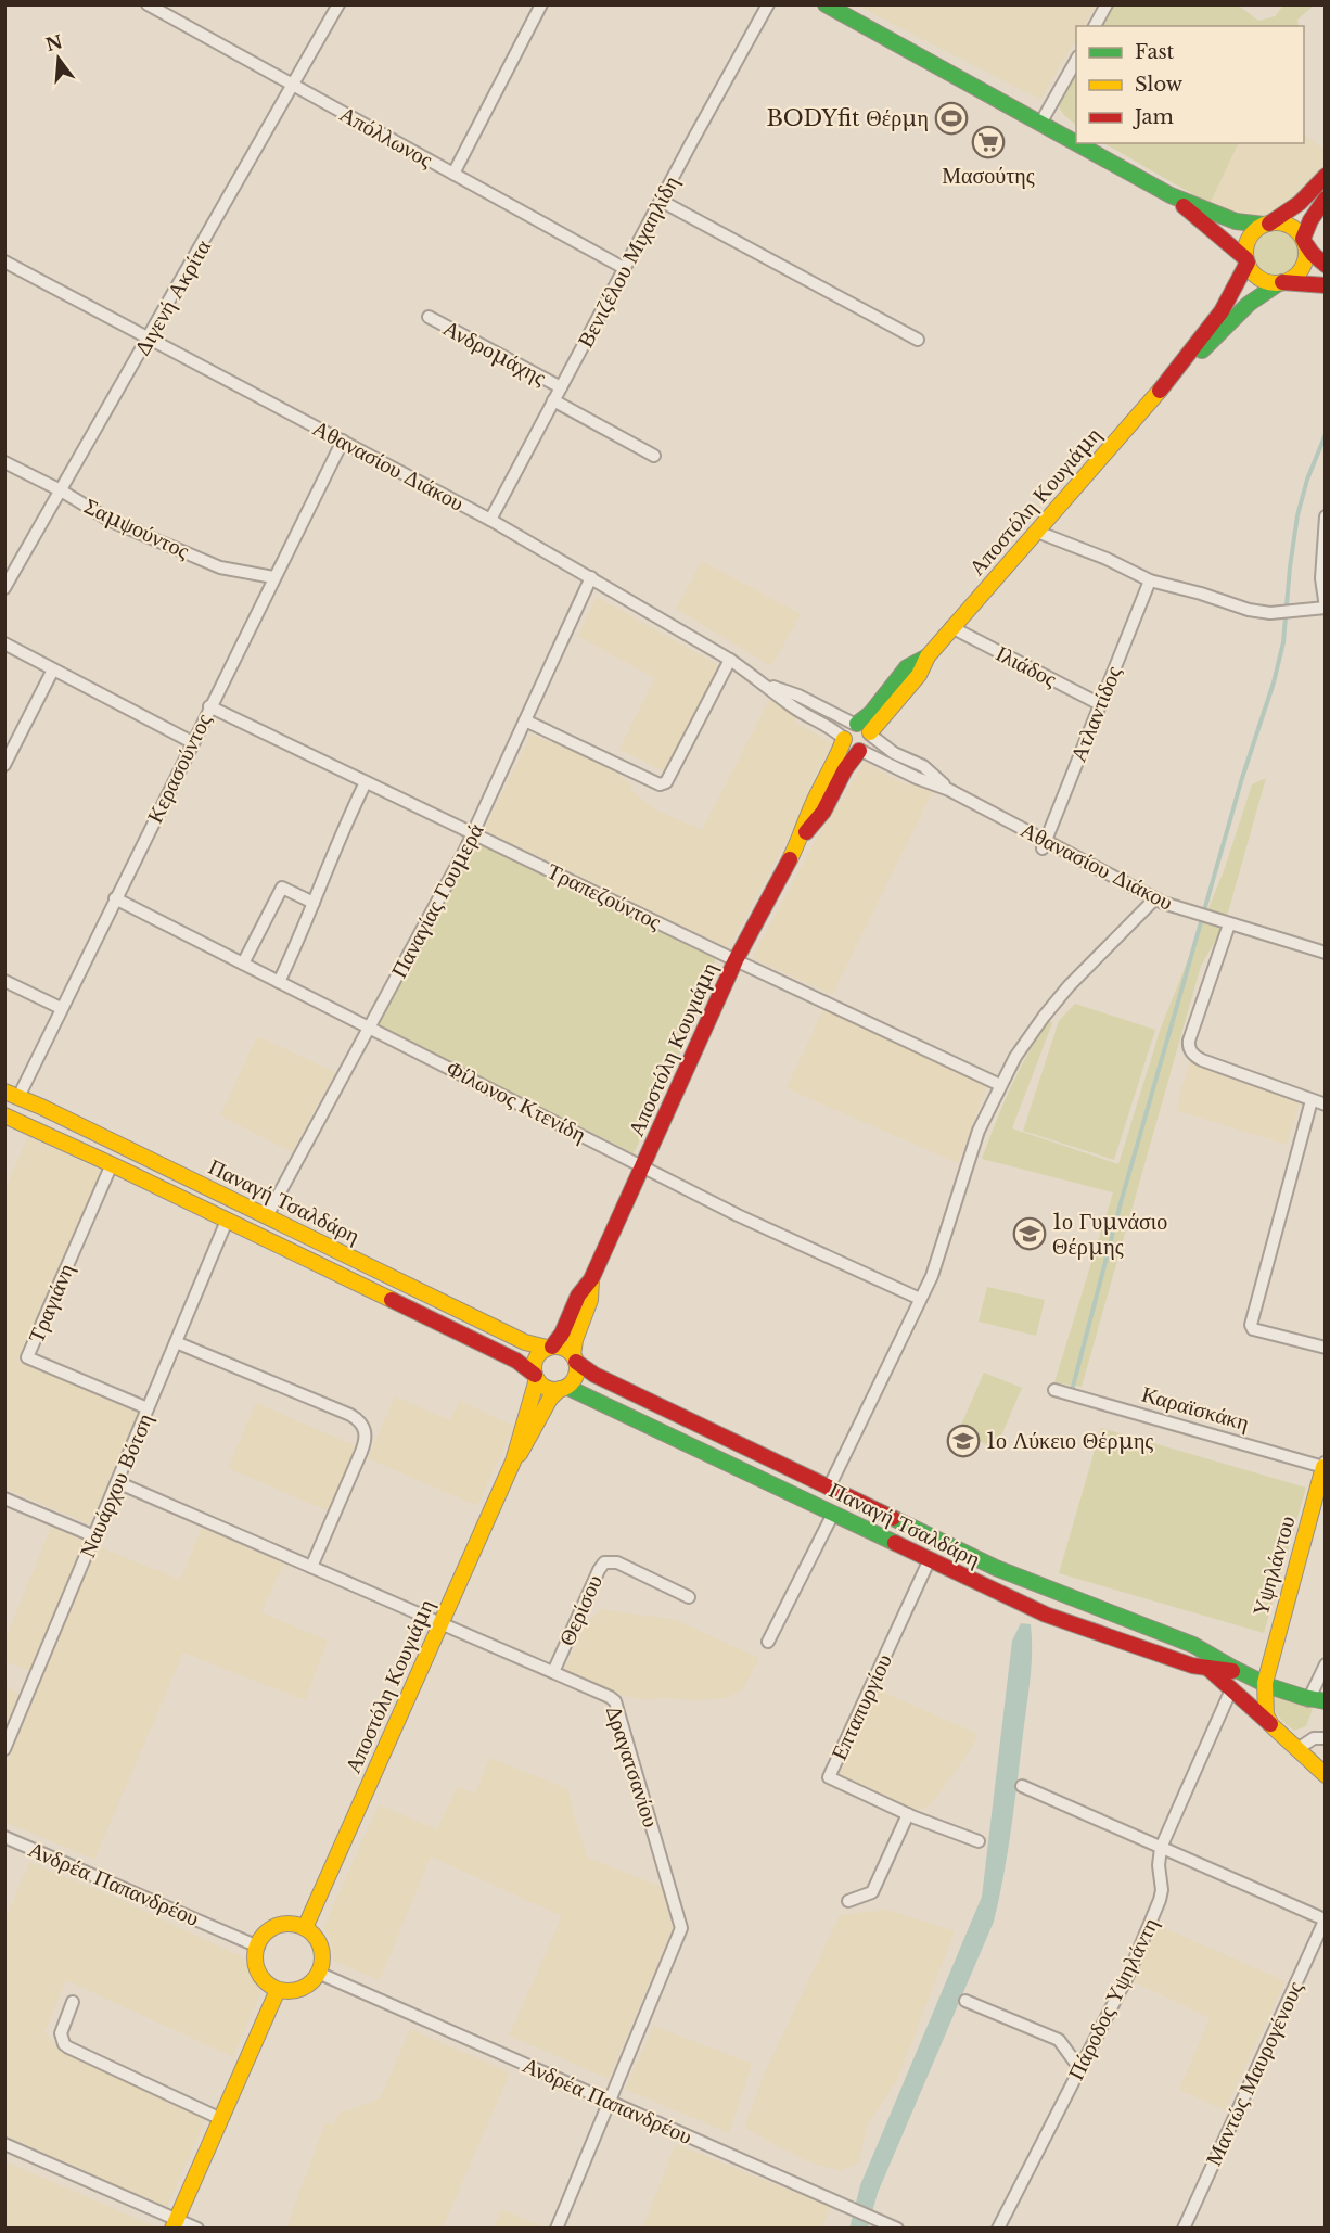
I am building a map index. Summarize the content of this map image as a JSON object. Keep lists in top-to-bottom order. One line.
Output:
{"streets":{"street":["Απόλλωνος","Βενιζέλου Μιχαηλίδη","Διγενή Ακρίτα","Ανδρομάχης","Αθανασίου Διάκου","Αποστόλη Κουγιάμη","Σαμψούντος","Ιλιάδος","Ατλαντίδος","Κερασούντος","Τραπεζούντος","Παναγίας Γουμερά","Φίλωνος Κτενίδη","Παναγή Τσαλδάρη","Τραγιάνη","Καραϊσκάκη","Ναυάρχου Βότση","Υψηλάντου","Θερίσου","Επταπυργίου","Δραγατσανίου","Ανδρέα Παπανδρέου","Πάροδος Υψηλάντη","Μαντώς Μαυρογένους"]},"crossings":[["Απόλλωνος","Βενιζέλου Μιχαηλίδη"],["Απόλλωνος","Διγενή Ακρίτα"],["Βενιζέλου Μιχαηλίδη","Ανδρομάχης"],["Βενιζέλου Μιχαηλίδη","Αθανασίου Διάκου"],["Διγενή Ακρίτα","Αθανασίου Διάκου"],["Διγενή Ακρίτα","Σαμψούντος"],["Αθανασίου Διάκου","Αποστόλη Κουγιάμη"],["Αθανασίου Διάκου","Ατλαντίδος"],["Αθανασίου Διάκου","Κερασούντος"],["Αθανασίου Διάκου","Παναγίας Γουμερά"],["Αποστόλη Κουγιάμη","Ιλιάδος"],["Αποστόλη Κουγιάμη","Τραπεζούντος"],["Αποστόλη Κουγιάμη","Φίλωνος Κτενίδη"],["Αποστόλη Κουγιάμη","Παναγή Τσαλδάρη"],["Αποστόλη Κουγιάμη","Δραγατσανίου"],["Αποστόλη Κουγιάμη","Ανδρέα Παπανδρέου"],["Σαμψούντος","Κερασούντος"],["Ιλιάδος","Ατλαντίδος"],["Κερασούντος","Τραπεζούντος"],["Κερασούντος","Φίλωνος Κτενίδη"],["Κερασούντος","Παναγή Τσαλδάρη"],["Τραπεζούντος","Παναγίας Γουμερά"],["Παναγίας Γουμερά","Φίλωνος Κτενίδη"],["Παναγίας Γουμερά","Παναγή Τσαλδάρη"],["Παναγή Τσαλδάρη","Τραγιάνη"],["Παναγή Τσαλδάρη","Ναυάρχου Βότση"],["Παναγή Τσαλδάρη","Υψηλάντου"],["Παναγή Τσαλδάρη","Επταπυργίου"],["Τραγιάνη","Ναυάρχου Βότση"],["Καραϊσκάκη","Υψηλάντου"],["Ναυάρχου Βότση","Δραγατσανίου"],["Θερίσου","Δραγατσανίου"],["Δραγατσανίου","Ανδρέα Παπανδρέου"]],"places":{"sports":["BODYfit Θέρμη"],"supermarket":["Μασούτης"],"school or university":["1ο Γυμνάσιο Θέρμης","1ο Λύκειο Θέρμης"]},"legend":["Fast","Slow","Jam"],"north":"top"}
